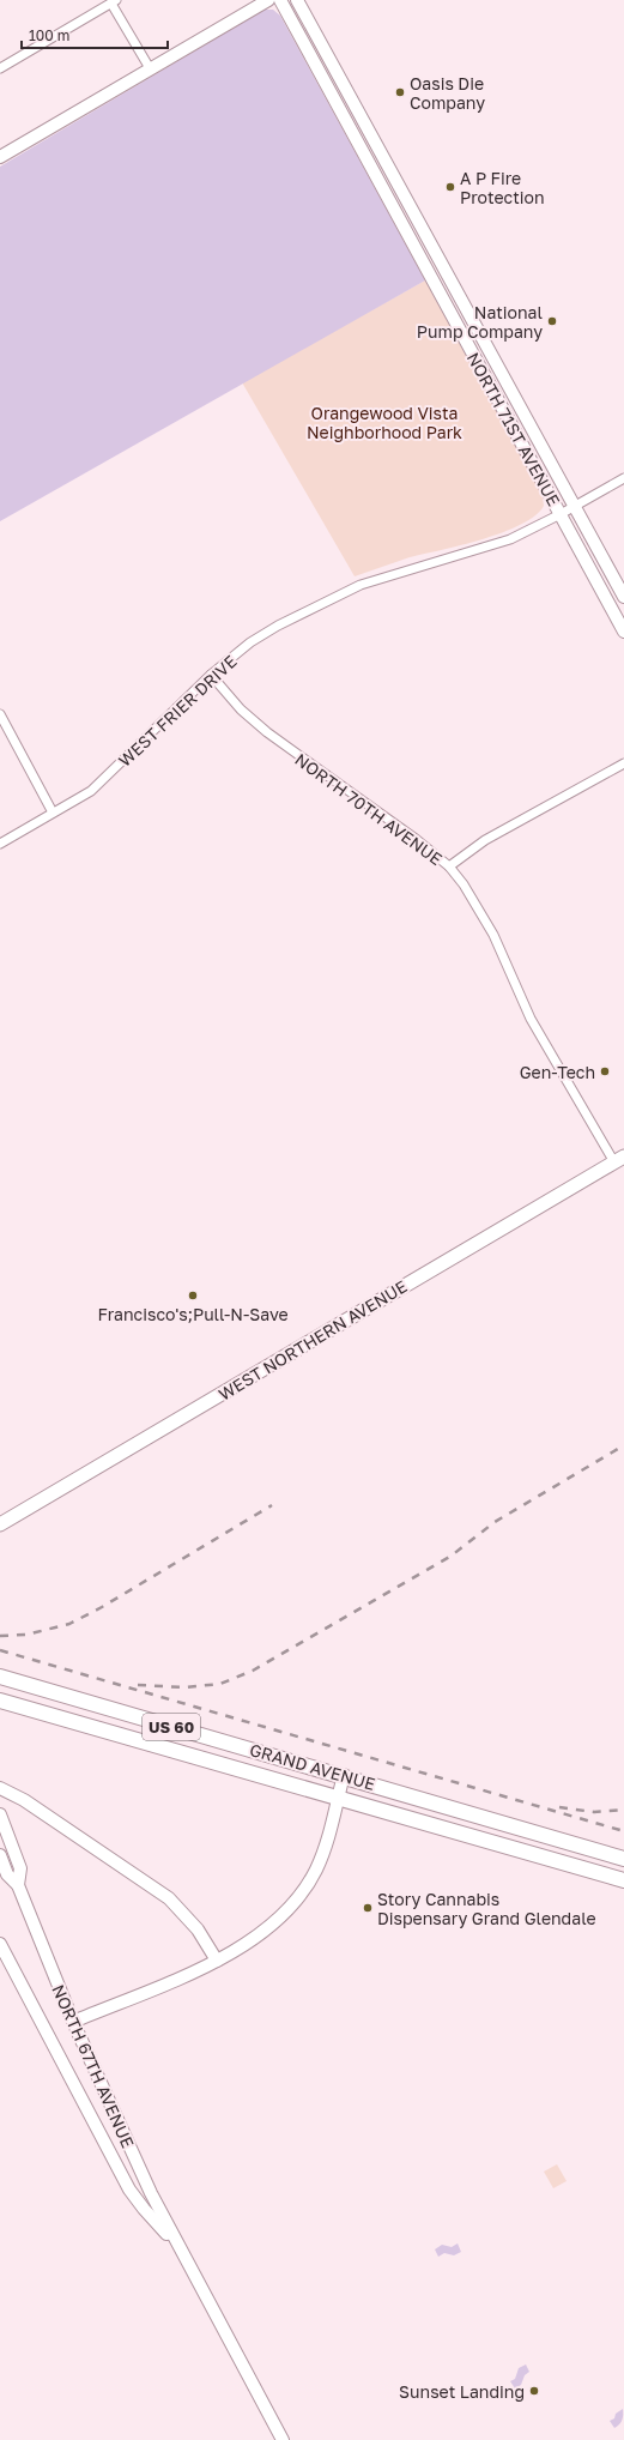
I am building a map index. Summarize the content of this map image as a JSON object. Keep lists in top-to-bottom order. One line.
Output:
{"streets":{"highway":["US 60","GRAND AVENUE"],"main road":["NORTH 71ST AVENUE","WEST NORTHERN AVENUE","NORTH 67TH AVENUE"],"street":["WEST FRIER DRIVE","NORTH 70TH AVENUE"]},"crossings":[["NORTH 71ST AVENUE","WEST FRIER DRIVE"],["WEST FRIER DRIVE","NORTH 70TH AVENUE"],["NORTH 70TH AVENUE","WEST NORTHERN AVENUE"]],"parks":["Orangewood Vista Neighborhood Park"],"places":["Oasis Die Company","A P Fire Protection","National Pump Company","Gen-Tech","Francisco's;Pull-N-Save","Story Cannabis Dispensary Grand Glendale","Sunset Landing"],"scale_bar":"100 m"}
